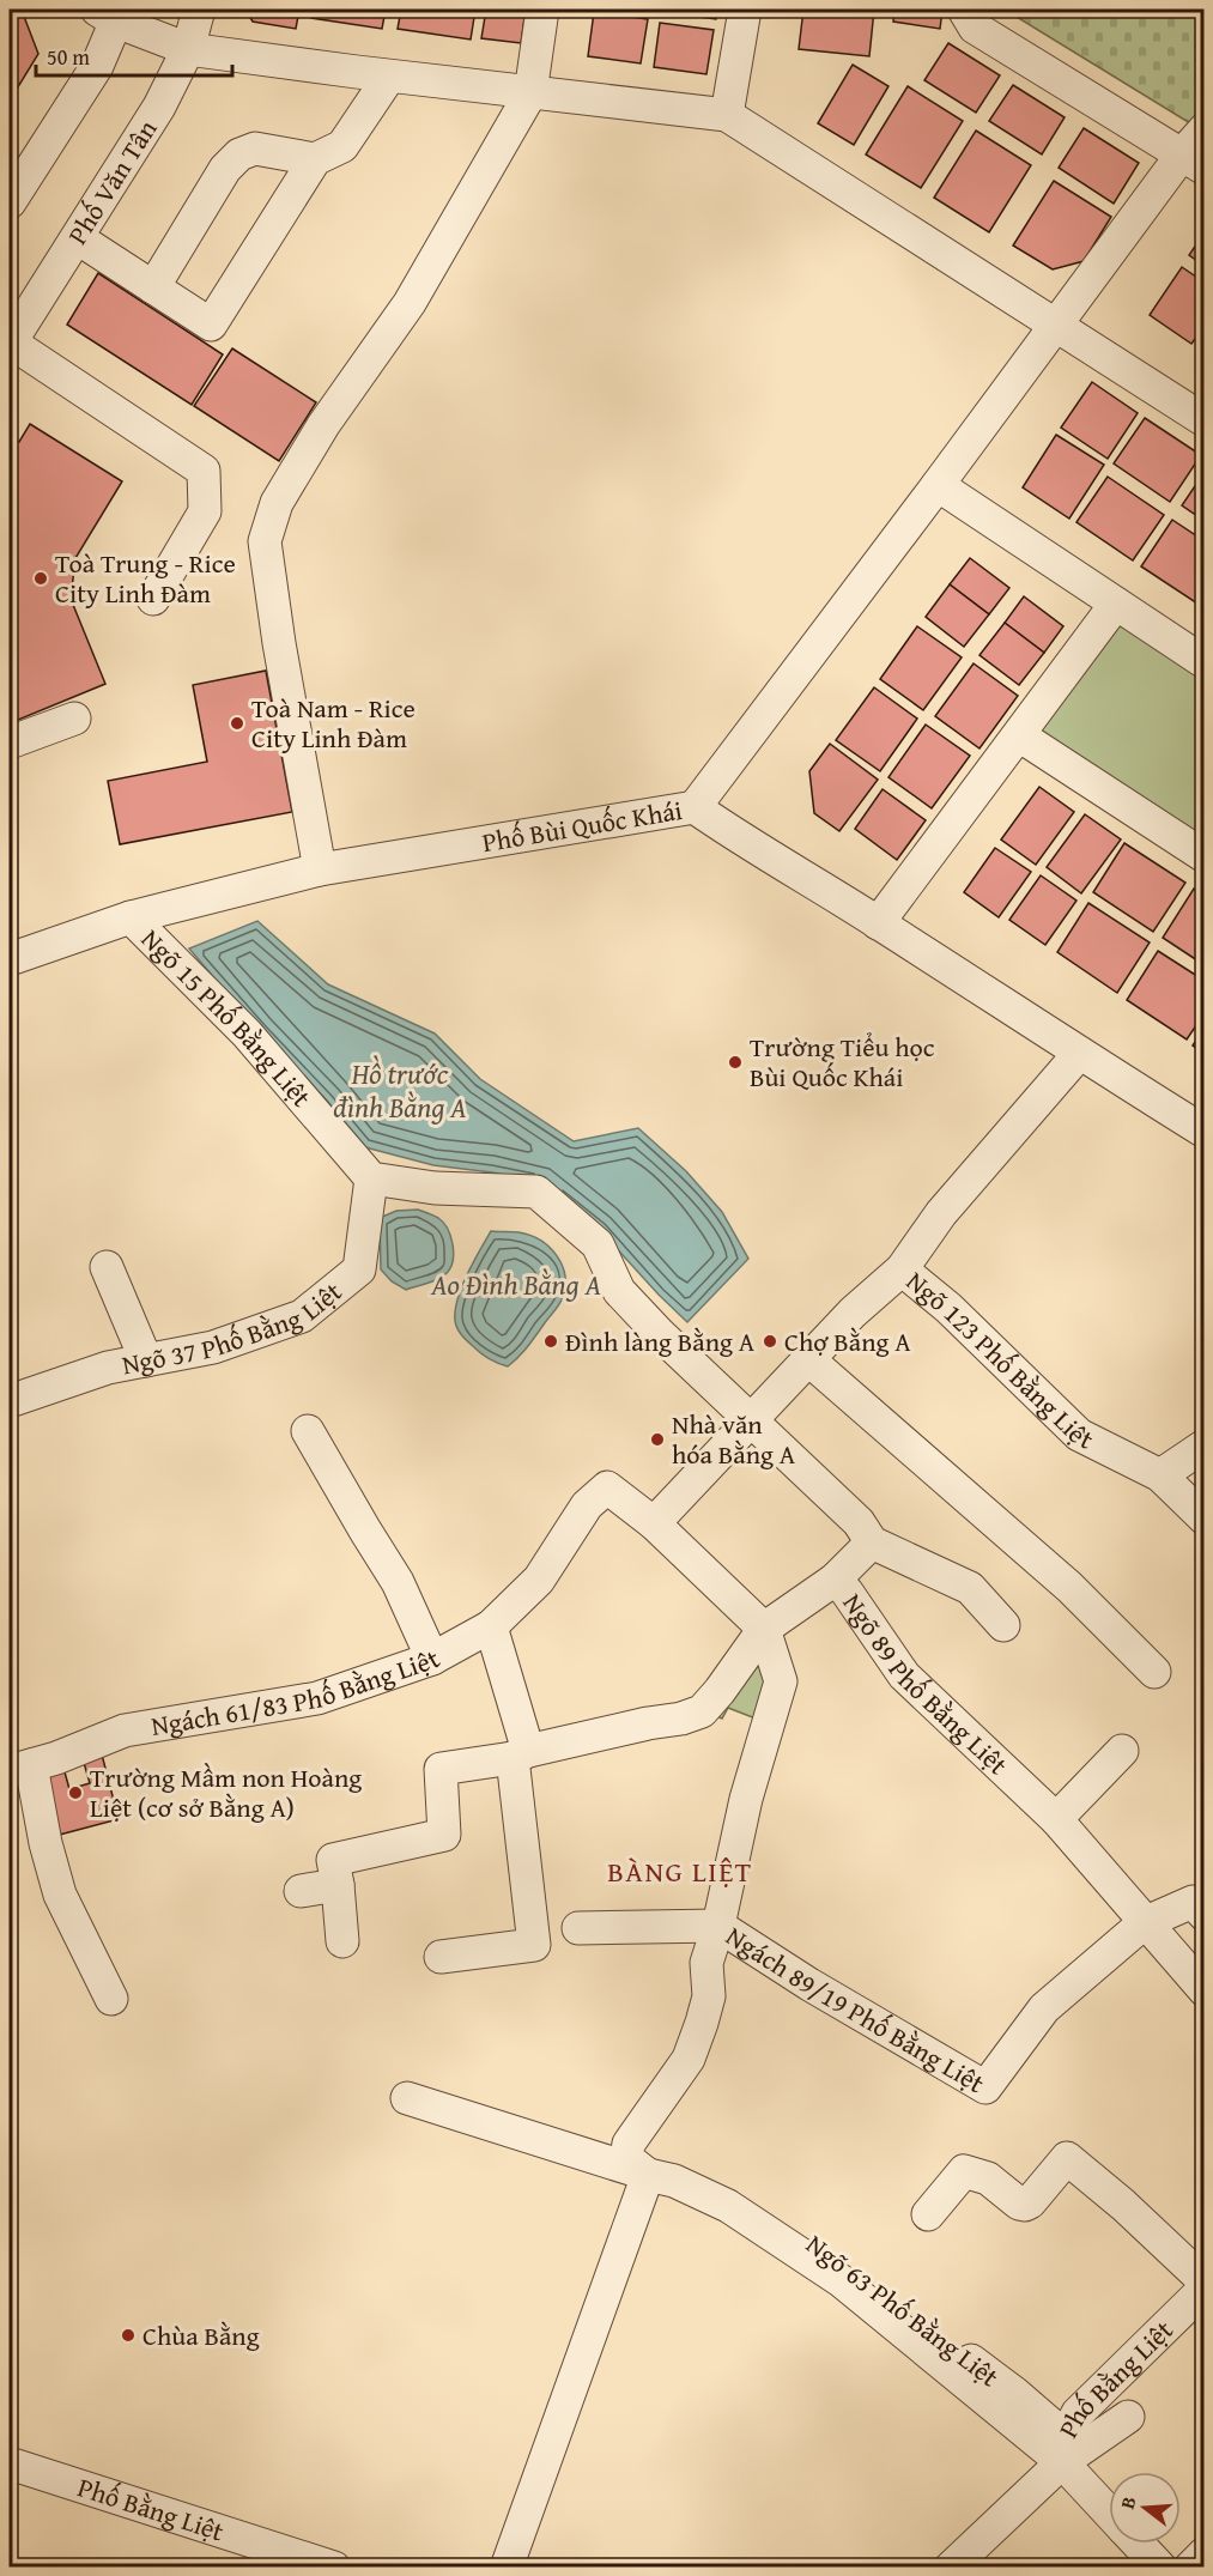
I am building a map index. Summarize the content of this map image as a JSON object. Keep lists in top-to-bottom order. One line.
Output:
{"streets":{"street":["Phố Văn Tân","Phố Bùi Quốc Khái","Ngõ 15 Phố Bằng Liệt","Ngõ 37 Phố Bằng Liệt","Ngõ 123 Phố Bằng Liệt","Ngõ 89 Phố Bằng Liệt","Ngách 61/83 Phố Bằng Liệt","Ngách 89/19 Phố Bằng Liệt","Ngõ 63 Phố Bằng Liệt","Phố Bằng Liệt"]},"crossings":[["Phố Bùi Quốc Khái","Ngõ 15 Phố Bằng Liệt"],["Ngõ 15 Phố Bằng Liệt","Ngõ 37 Phố Bằng Liệt"],["Ngõ 123 Phố Bằng Liệt","Ngách 89/19 Phố Bằng Liệt"],["Ngõ 89 Phố Bằng Liệt","Ngách 89/19 Phố Bằng Liệt"],["Ngõ 63 Phố Bằng Liệt","Phố Bằng Liệt"]],"districts":["BÀNG LIỆT"],"water":["Hồ trước đình Bằng A","Ao Đình Bằng A"],"places":["Toà Trung - Rice City Linh Đàm","Toà Nam - Rice City Linh Đàm","Trường Tiểu học Bùi Quốc Khái","Đình làng Bằng A","Chợ Bằng A","Nhà văn hóa Bằng A","Trường Mầm non Hoàng Liệt (cơ sở Bằng A)","Chùa Bằng"],"scale_bar":"50 m","north":"left"}
